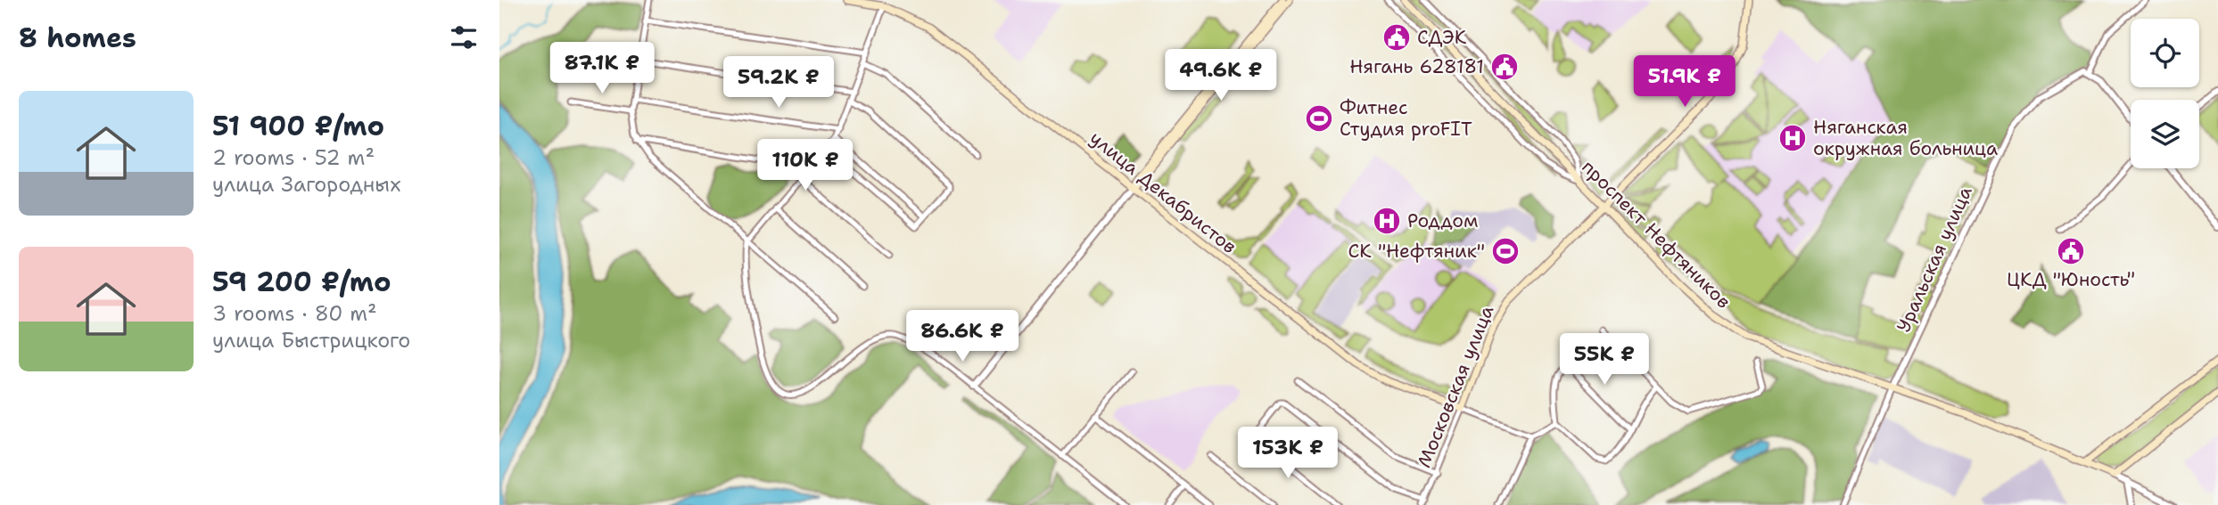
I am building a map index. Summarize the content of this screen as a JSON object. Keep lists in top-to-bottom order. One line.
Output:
{"streets":{"main road":["улица Декабристов","проспект Нефтяников","Московская улица"],"street":["Уральская улица"]},"crossings":[["улица Декабристов","Московская улица"],["проспект Нефтяников","Уральская улица"],["проспект Нефтяников","Московская улица"]],"places":{"public building":["СДЭК","Нягань 628181","ЦКД \"Юность\""],"sports":["Фитнес Студия proFIT","СК \"Нефтяник\""],"hospital":["Няганская окружная больница","Роддом"]},"page":{"heading":"8 homes","price":["87.1K ₽","49.6K ₽","51.9K ₽","59.2K ₽","110K ₽","86.6K ₽","55K ₽","153K ₽"],"list":[{"name":"51 900 ₽/mo","note":"2 rooms · 52 m² · улица Загородных"},{"name":"59 200 ₽/mo","note":"3 rooms · 80 m² · улица Быстрицкого"}]}}
